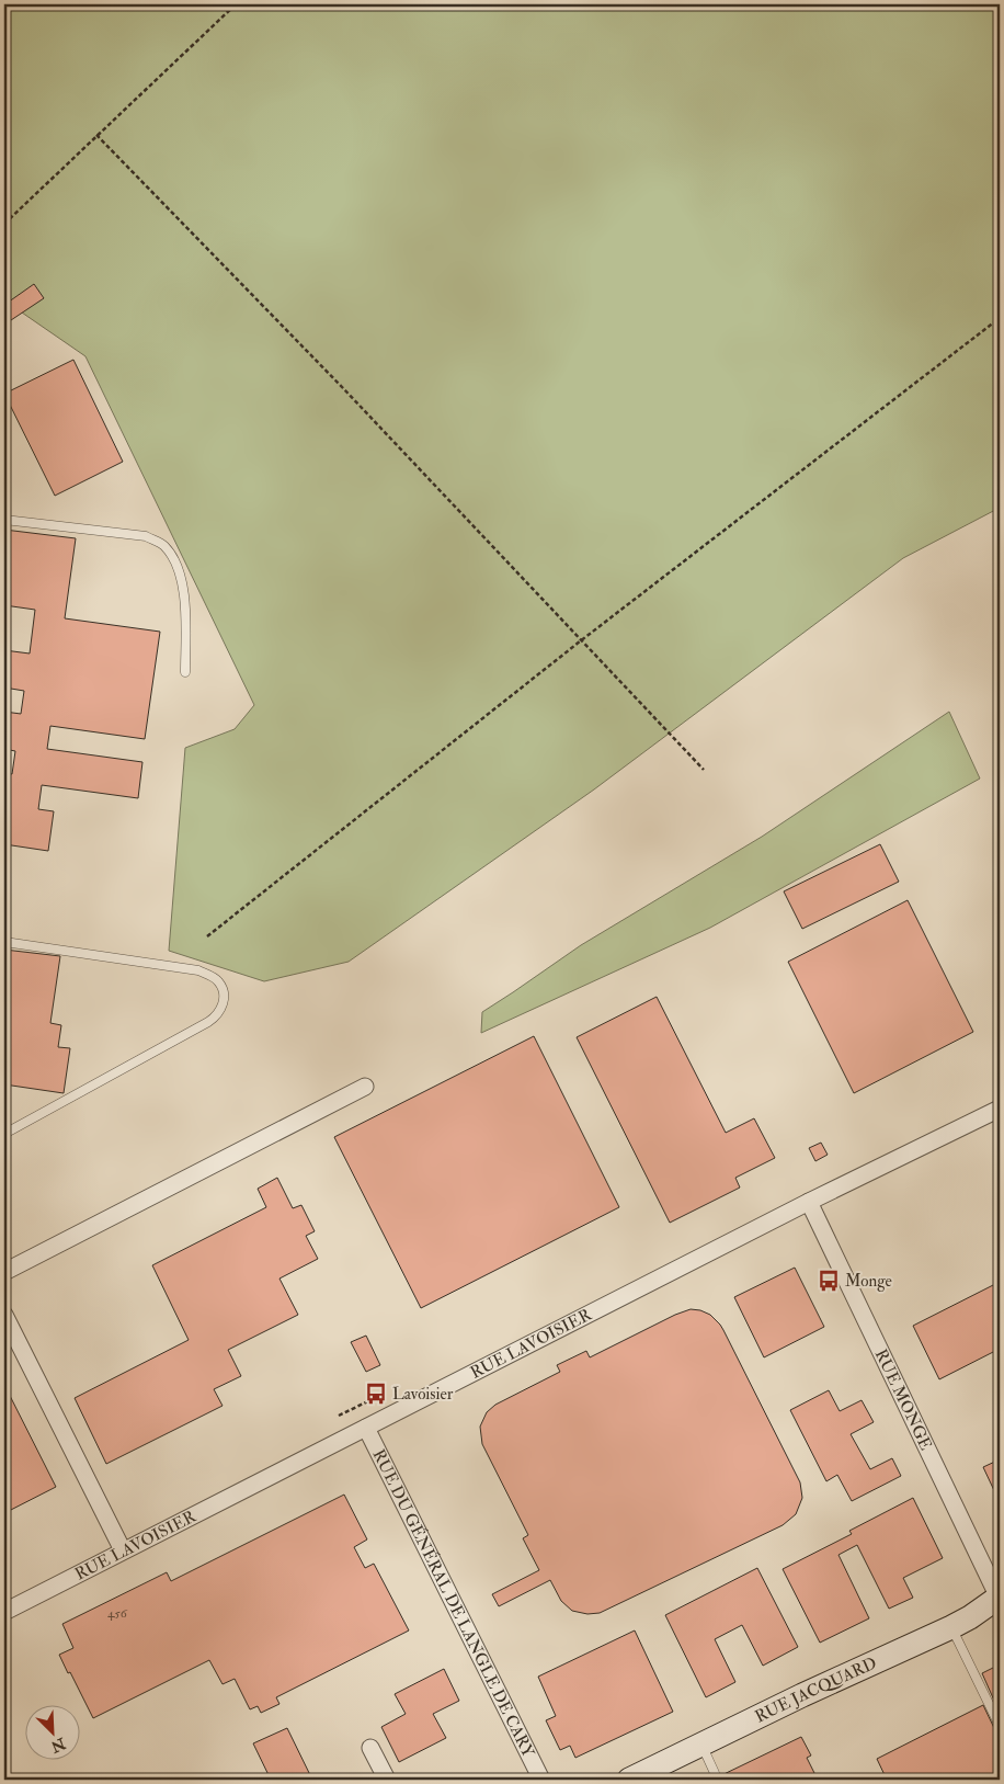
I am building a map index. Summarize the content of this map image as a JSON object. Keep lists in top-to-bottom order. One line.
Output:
{"streets":{"street":["RUE LAVOISIER","RUE MONGE","RUE DU GÉNÉRAL DE LANGLE DE CARY","RUE JACQUARD"]},"crossings":[["RUE LAVOISIER","RUE MONGE"],["RUE LAVOISIER","RUE DU GÉNÉRAL DE LANGLE DE CARY"],["RUE MONGE","RUE JACQUARD"]],"places":{"bus stop":["Monge","Lavoisier"]},"house_numbers":["456"],"north":"bottom right"}
